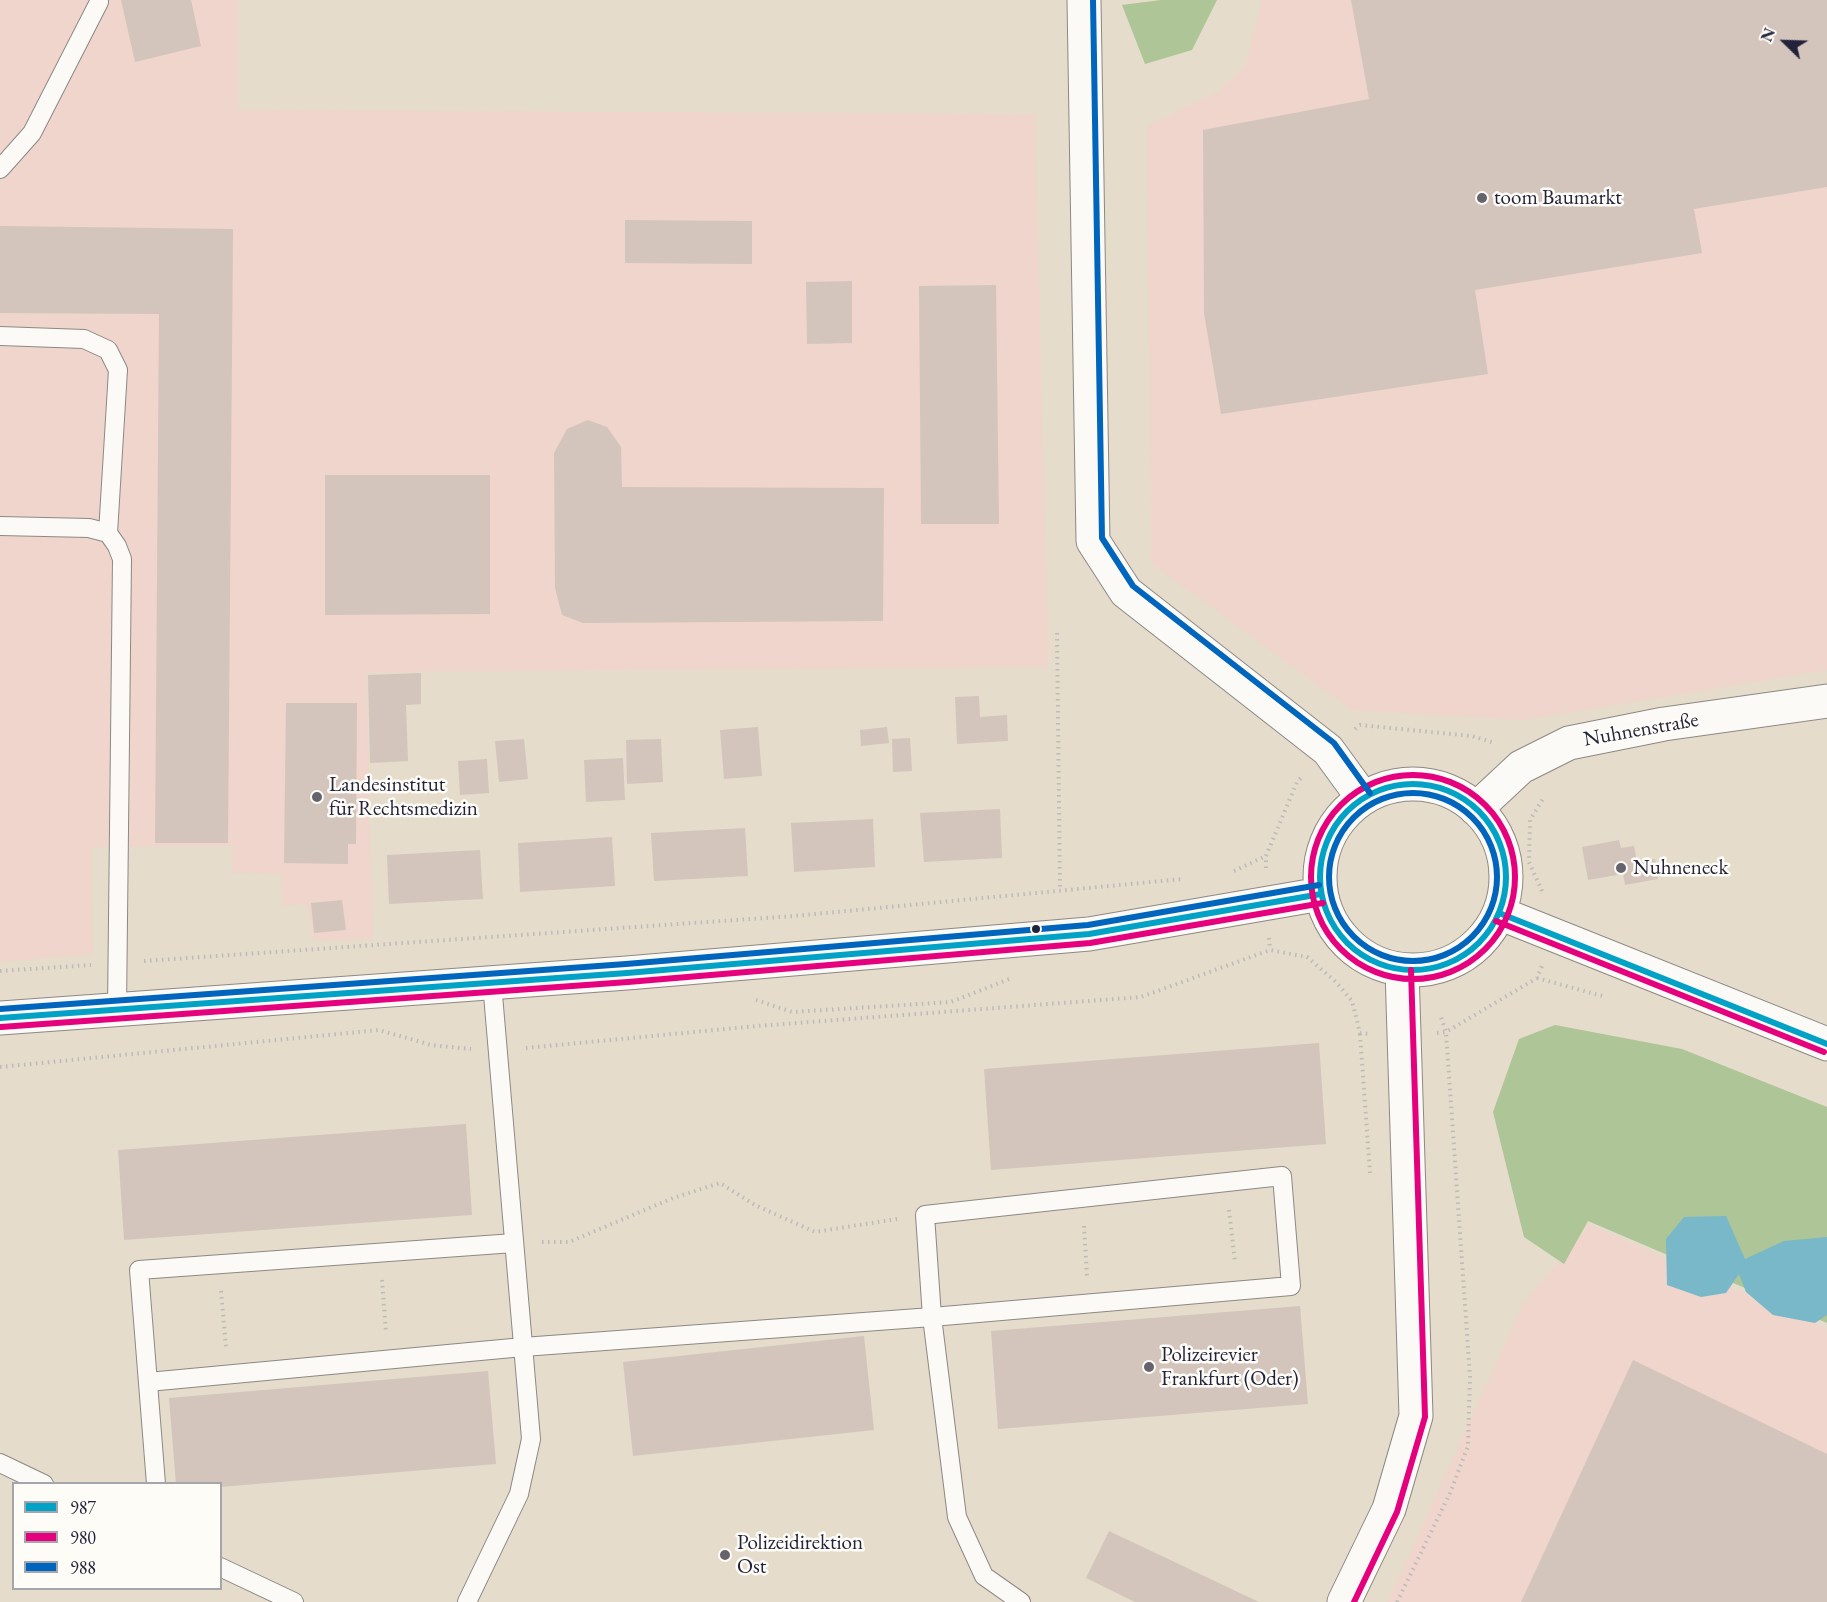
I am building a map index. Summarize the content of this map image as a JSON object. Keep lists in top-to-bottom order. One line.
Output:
{"streets":{"main road":["Nuhnenstraße"]},"places":["toom Baumarkt","Landesinstitut für Rechtsmedizin","Nuhneneck","Polizeirevier Frankfurt (Oder)","Polizeidirektion Ost"],"lines":["transit line 988","transit line 980","transit line 987"],"legend":["987","980","988"],"north":"top left"}
